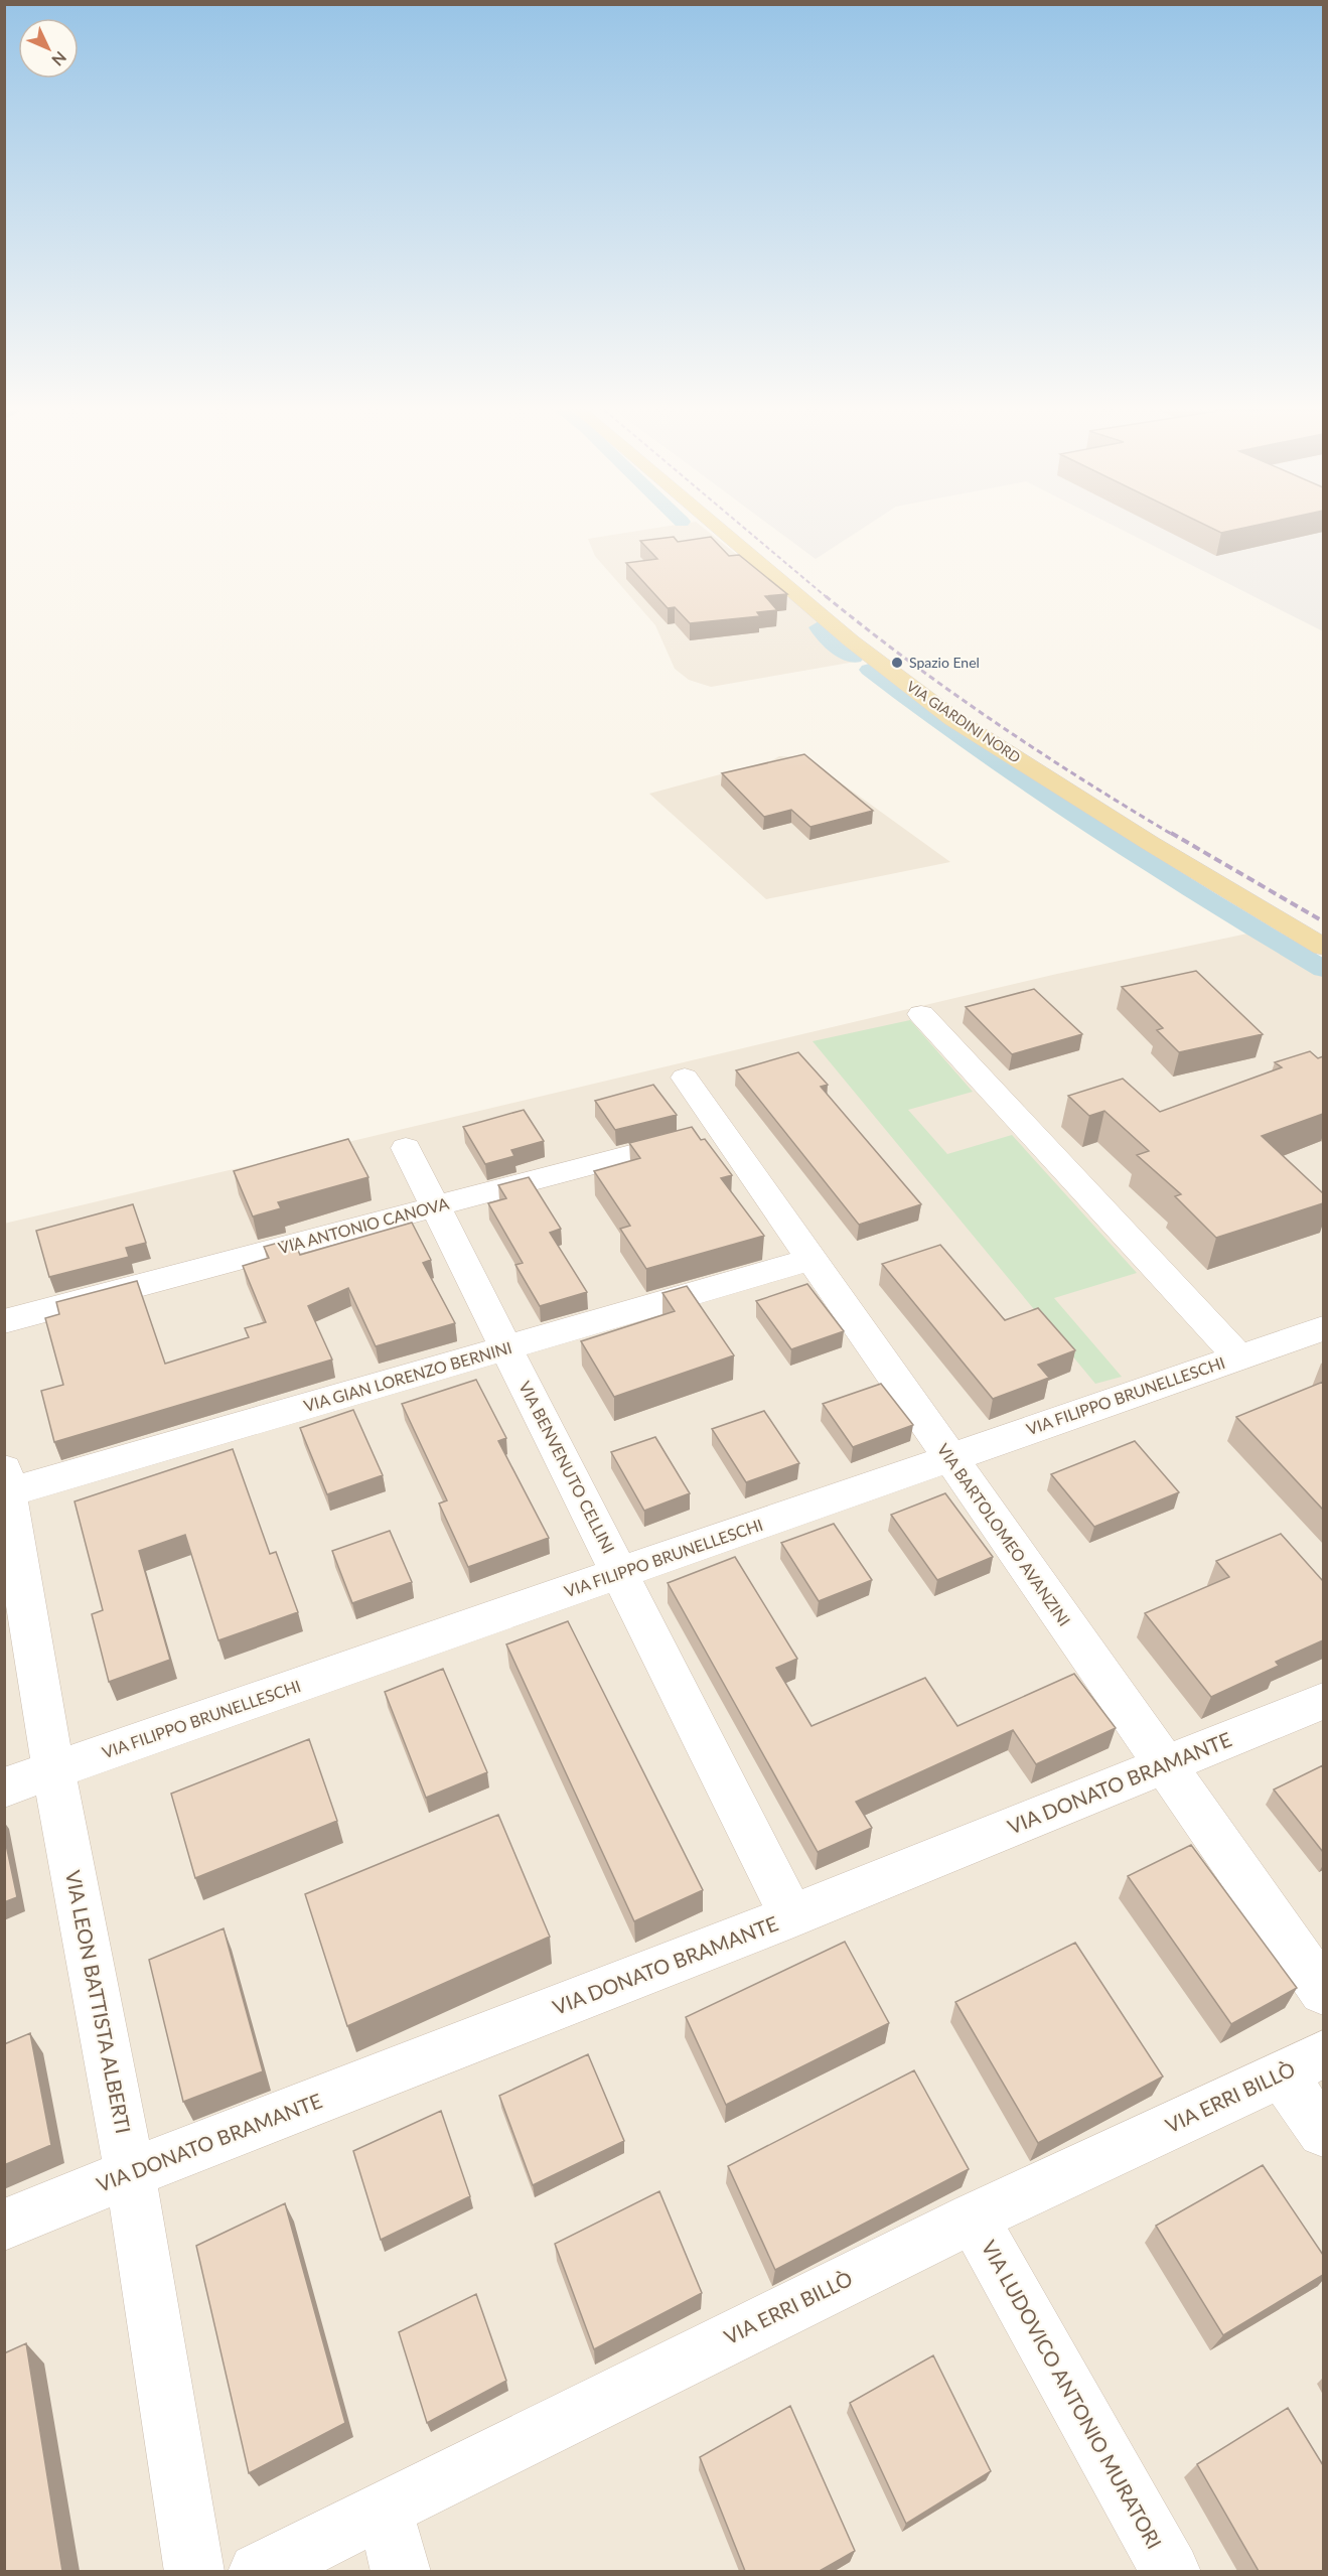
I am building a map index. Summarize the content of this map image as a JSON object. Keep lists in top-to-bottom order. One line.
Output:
{"streets":{"main road":["VIA GIARDINI NORD"],"street":["VIA ANTONIO CANOVA","VIA GIAN LORENZO BERNINI","VIA FILIPPO BRUNELLESCHI","VIA BENVENUTO CELLINI","VIA BARTOLOMEO AVANZINI","VIA DONATO BRAMANTE","VIA LEON BATTISTA ALBERTI","VIA ERRI BILLÒ","VIA LUDOVICO ANTONIO MURATORI"]},"crossings":[["VIA ANTONIO CANOVA","VIA BENVENUTO CELLINI"],["VIA ANTONIO CANOVA","VIA BARTOLOMEO AVANZINI"],["VIA GIAN LORENZO BERNINI","VIA BENVENUTO CELLINI"],["VIA GIAN LORENZO BERNINI","VIA BARTOLOMEO AVANZINI"],["VIA GIAN LORENZO BERNINI","VIA LEON BATTISTA ALBERTI"],["VIA FILIPPO BRUNELLESCHI","VIA BENVENUTO CELLINI"],["VIA FILIPPO BRUNELLESCHI","VIA BARTOLOMEO AVANZINI"],["VIA FILIPPO BRUNELLESCHI","VIA LEON BATTISTA ALBERTI"],["VIA BENVENUTO CELLINI","VIA DONATO BRAMANTE"],["VIA BARTOLOMEO AVANZINI","VIA DONATO BRAMANTE"],["VIA DONATO BRAMANTE","VIA LEON BATTISTA ALBERTI"],["VIA ERRI BILLÒ","VIA LUDOVICO ANTONIO MURATORI"]],"places":["Spazio Enel"],"north":"bottom right"}
